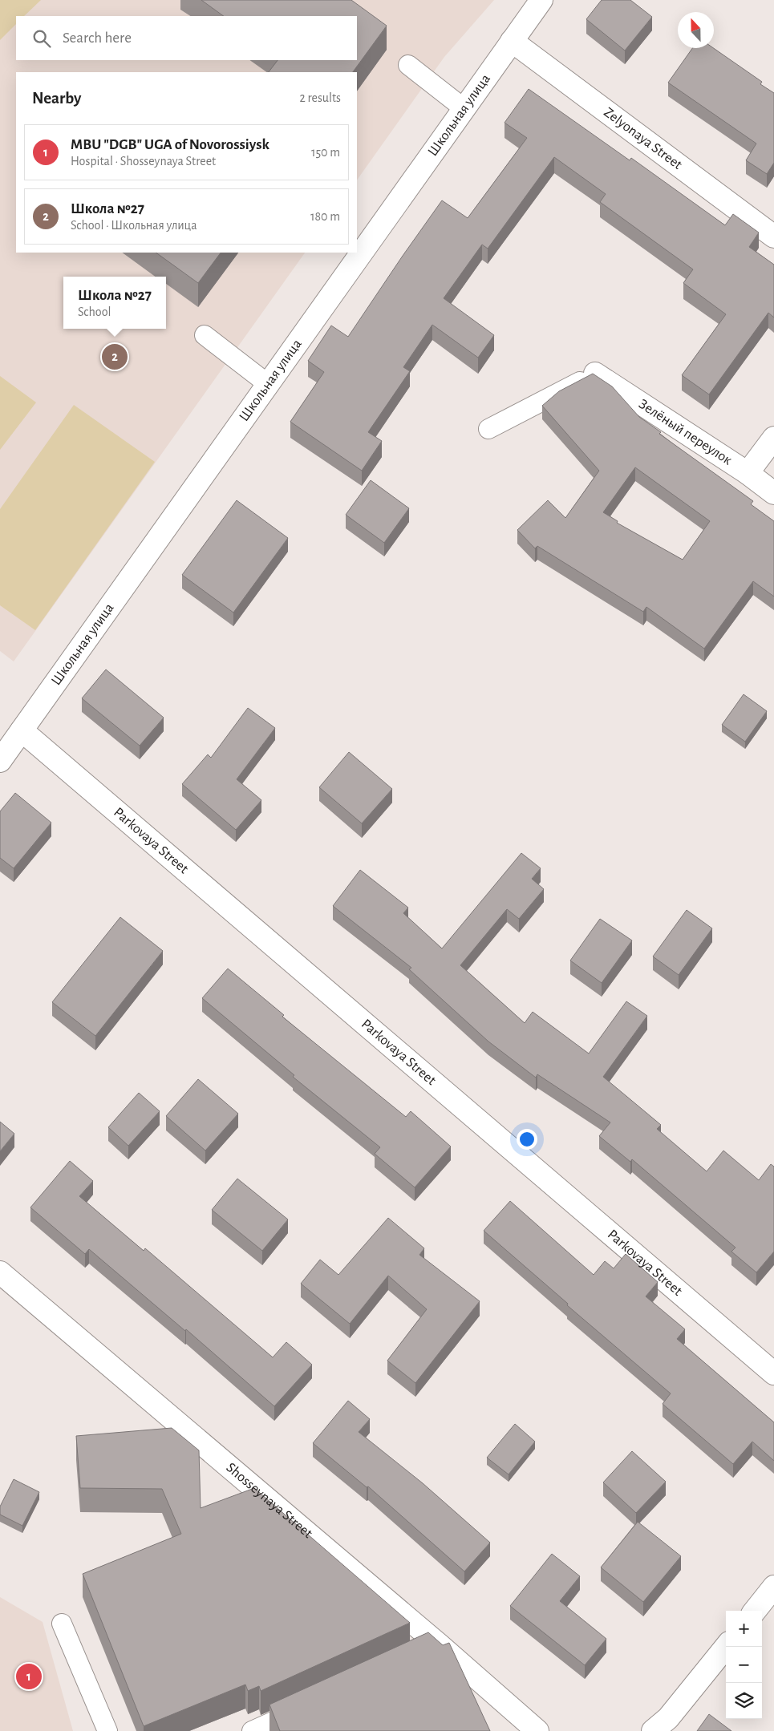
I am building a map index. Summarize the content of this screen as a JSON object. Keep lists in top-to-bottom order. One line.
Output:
{"streets":{"street":["Школьная улица","Zelyonaya Street","Зелёный переулок","Parkovaya Street","Shosseynaya Street"]},"crossings":[["Школьная улица","Zelyonaya Street"],["Школьная улица","Parkovaya Street"]],"north":"top","page":{"search":"Search here","heading":["Nearby","2 results"],"list":[{"mark":"1","name":"MBU \"DGB\" UGA of Novorossiysk","note":"Hospital · Shosseynaya Street","value":"150 m"},{"mark":"2","name":"Школа №27","note":"School · Школьная улица","value":"180 m"}],"popup":["Школа №27","School"],"pins":["2","1"],"map_buttons":["+","−"]}}
